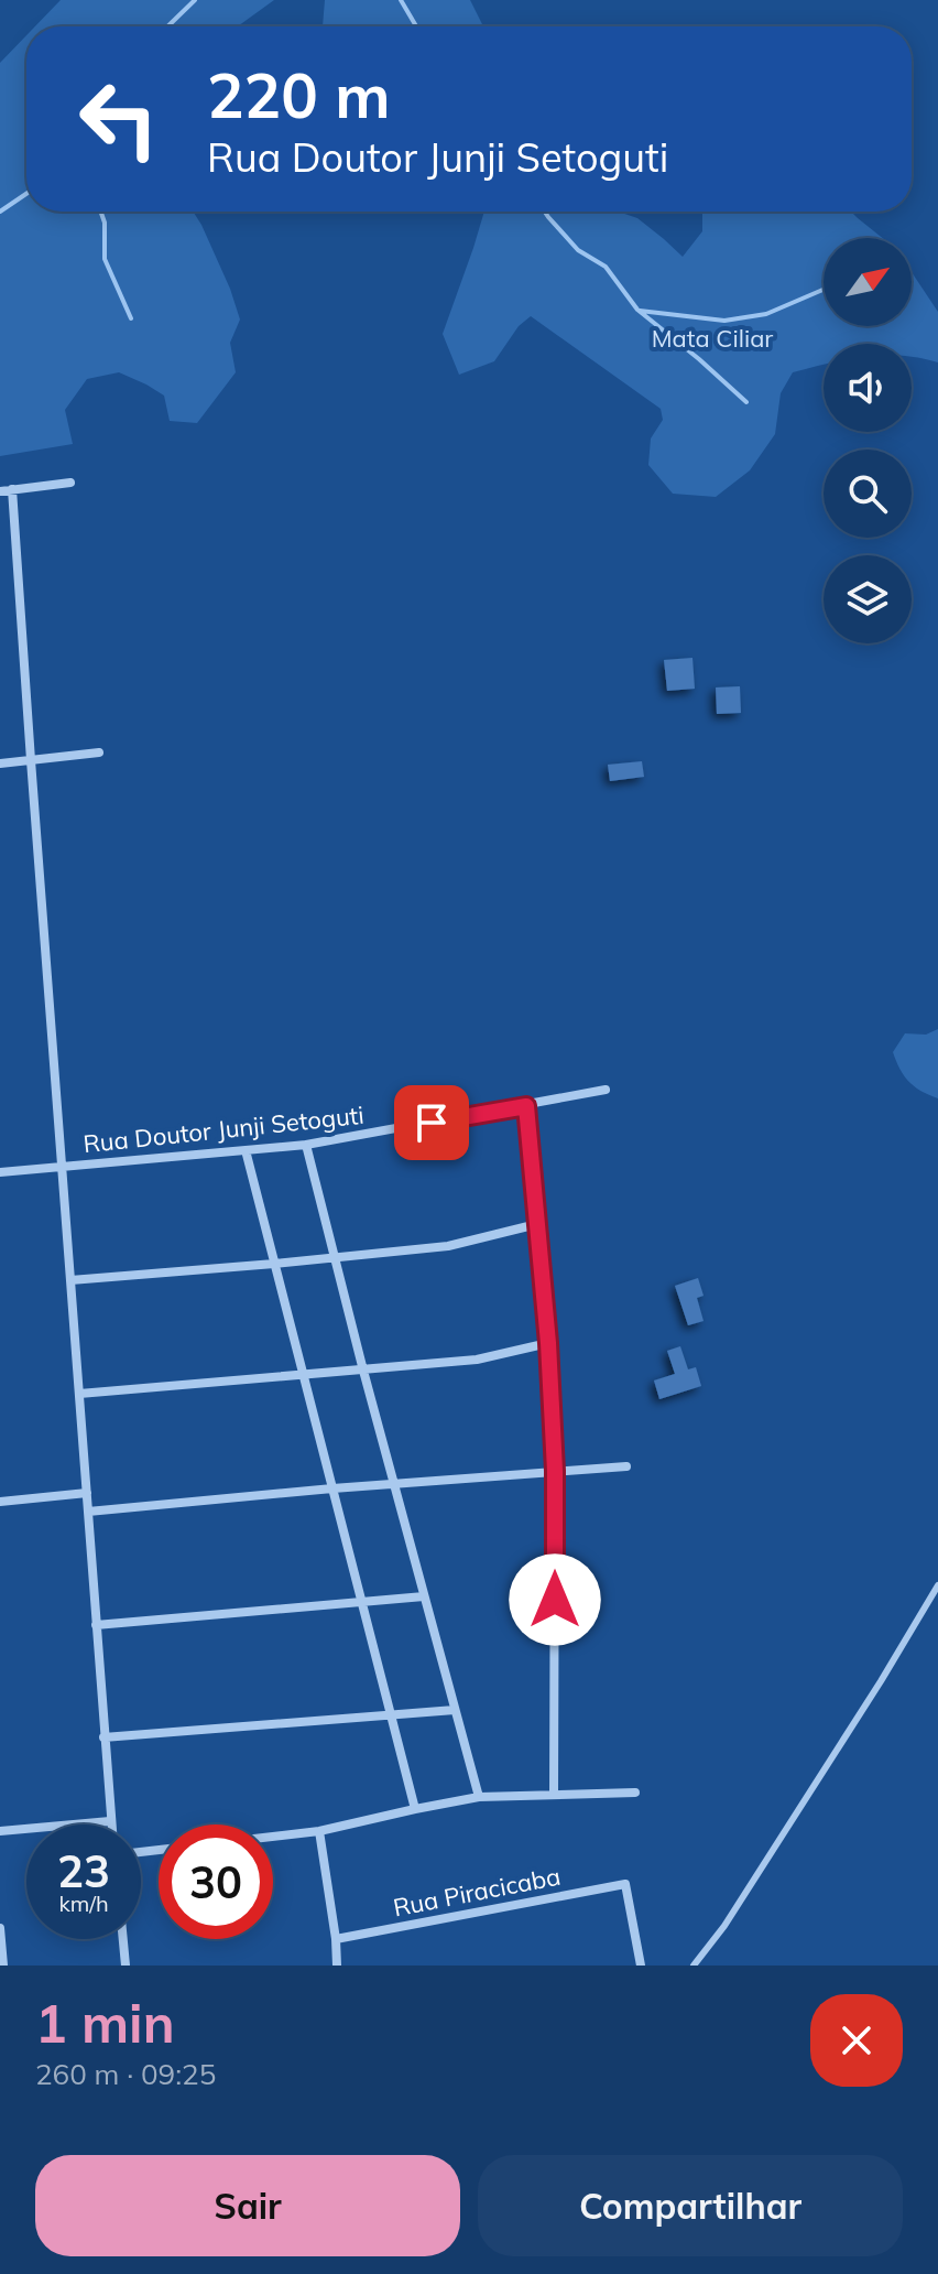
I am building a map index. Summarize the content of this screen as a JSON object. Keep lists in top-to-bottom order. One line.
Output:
{"streets":{"street":["Rua Doutor Junji Setoguti","Rua Piracicaba"]},"parks":["Mata Ciliar"],"north":"top right","page":{"turn":["220 m","Rua Doutor Junji Setoguti"],"speed":"23 km/h","limit":"30","heading":["1 min","260 m · 09:25"],"buttons":["Sair","Compartilhar"]}}
